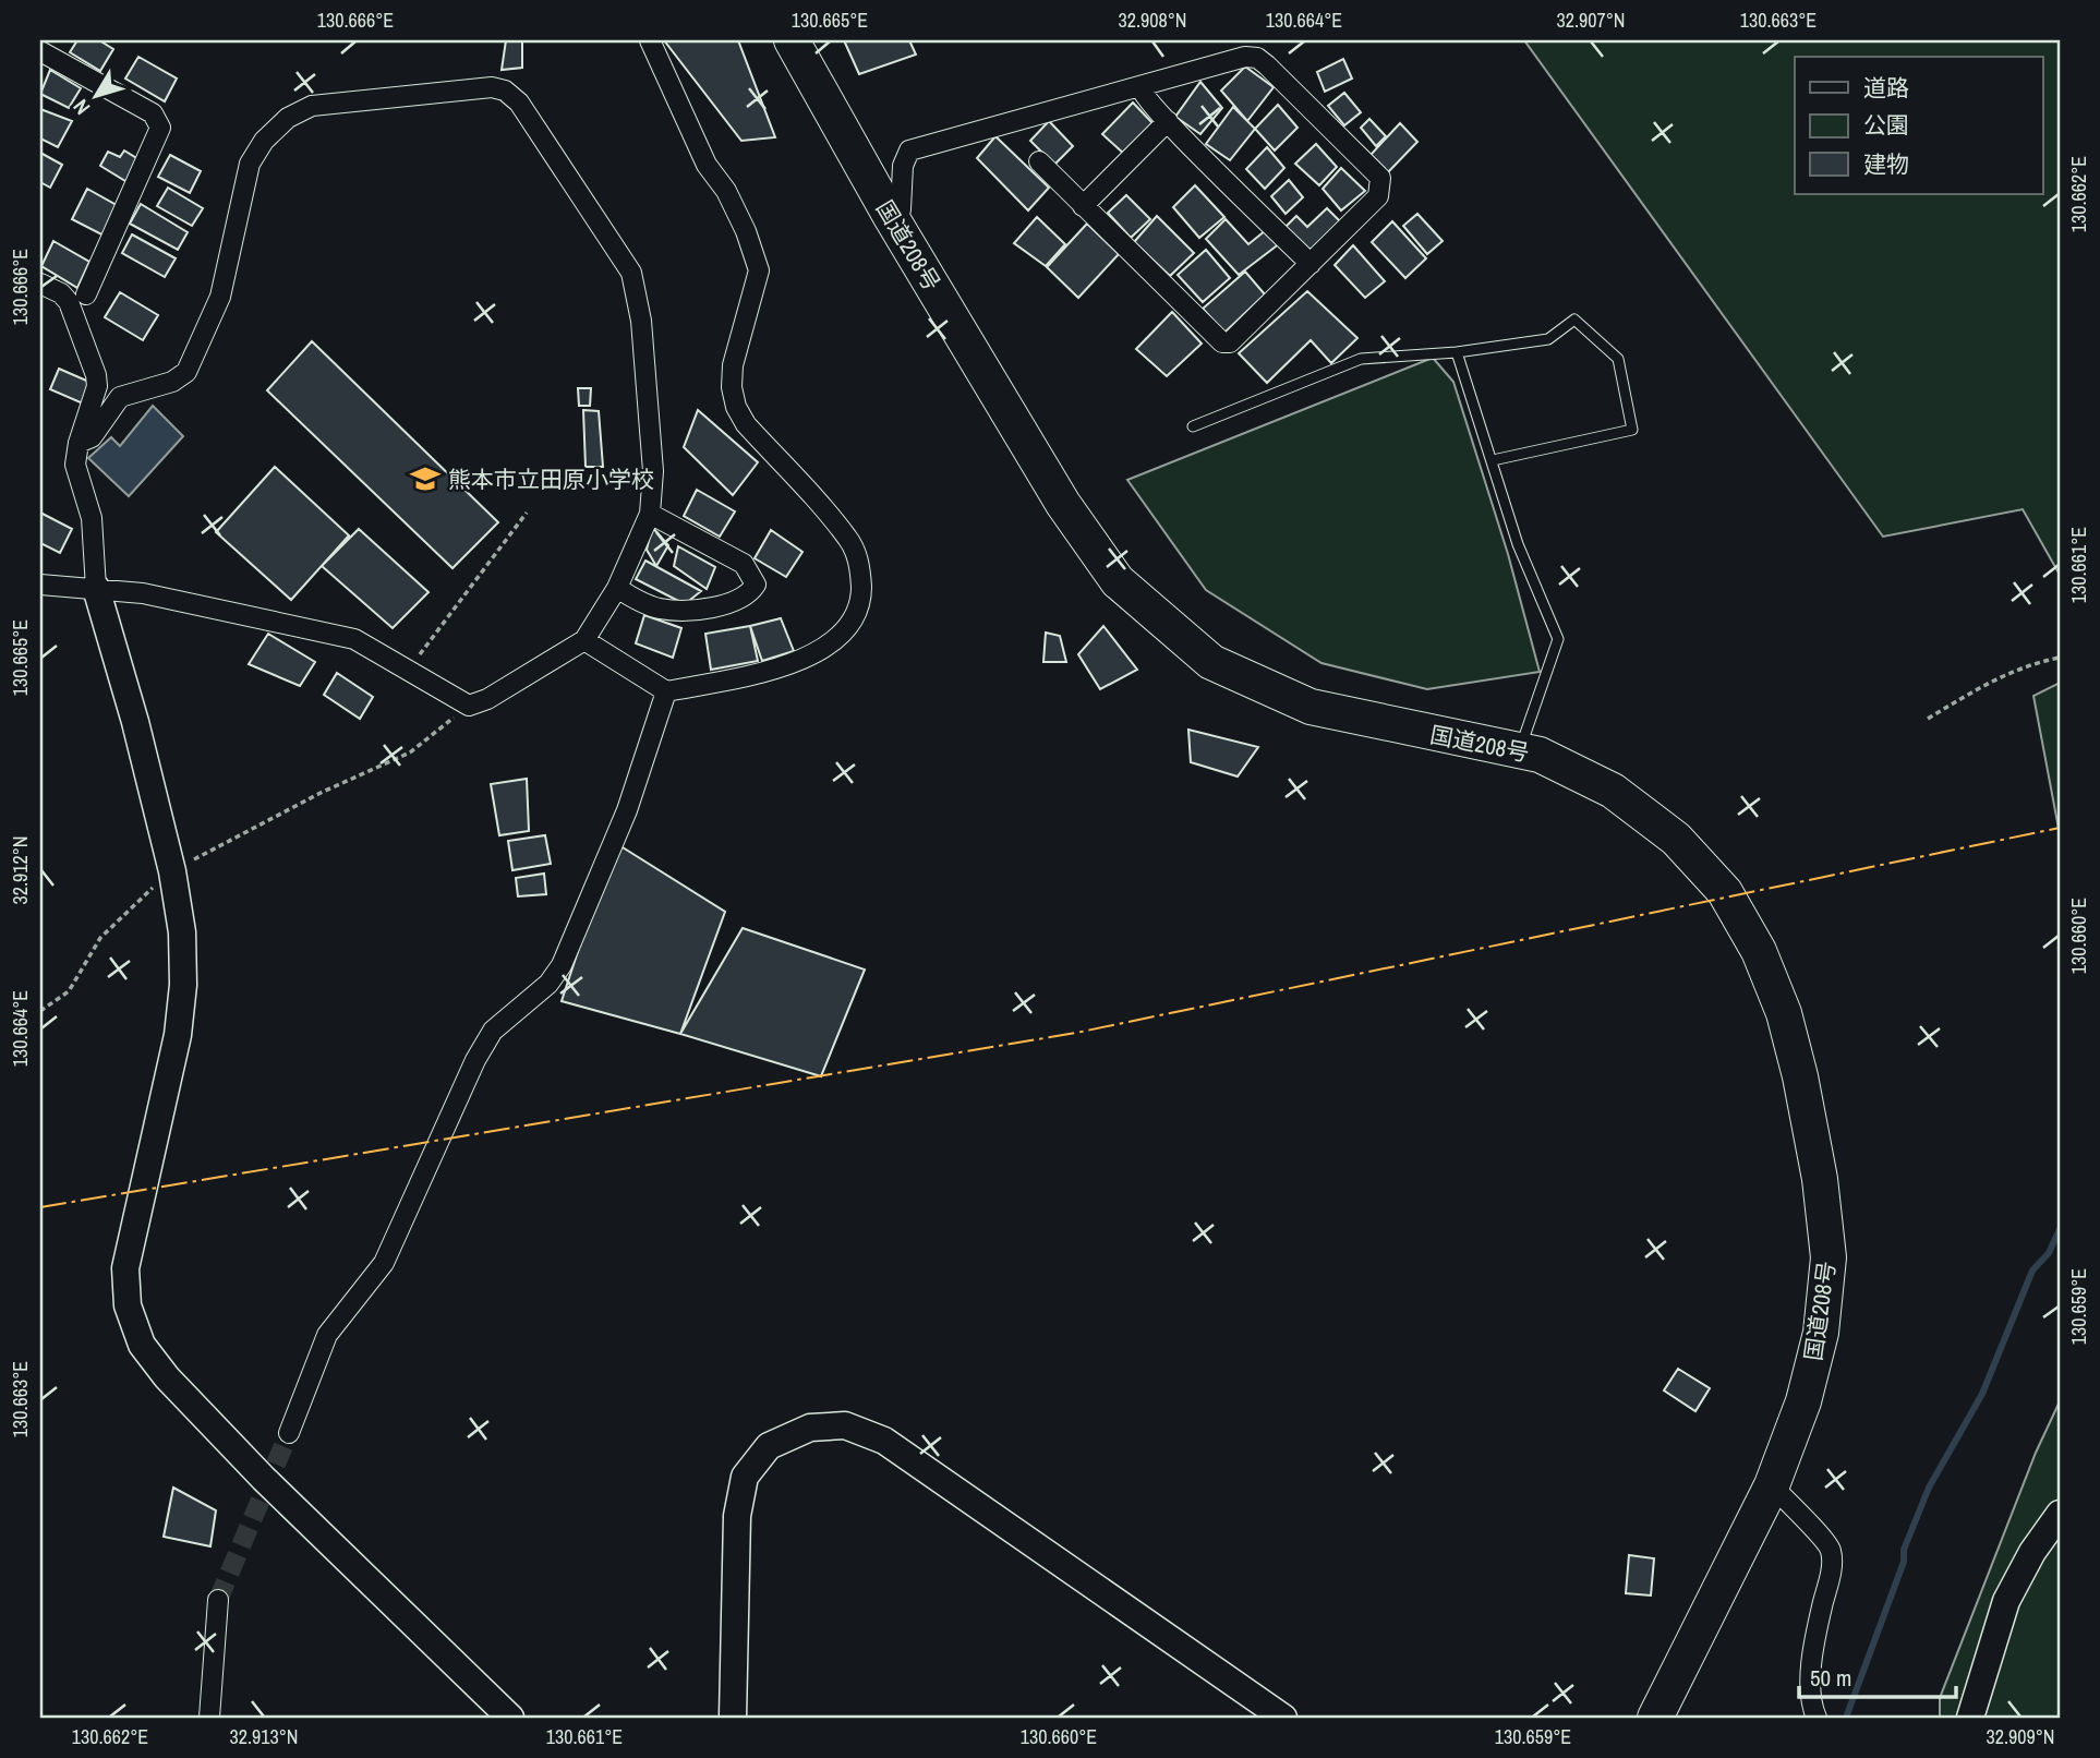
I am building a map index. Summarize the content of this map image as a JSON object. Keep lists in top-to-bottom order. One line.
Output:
{"streets":{"highway":["国道208号"]},"places":{"school or university":["熊本市立田原小学校"]},"legend":["道路","公園","建物"],"scale_bar":"50 m","north":"bottom left","coordinates":["130.666°E","130.665°E","32.908°N","130.664°E","32.907°N","130.663°E","130.662°E","130.661°E","32.912°N","130.660°E","130.659°E","32.913°N","32.909°N"]}
